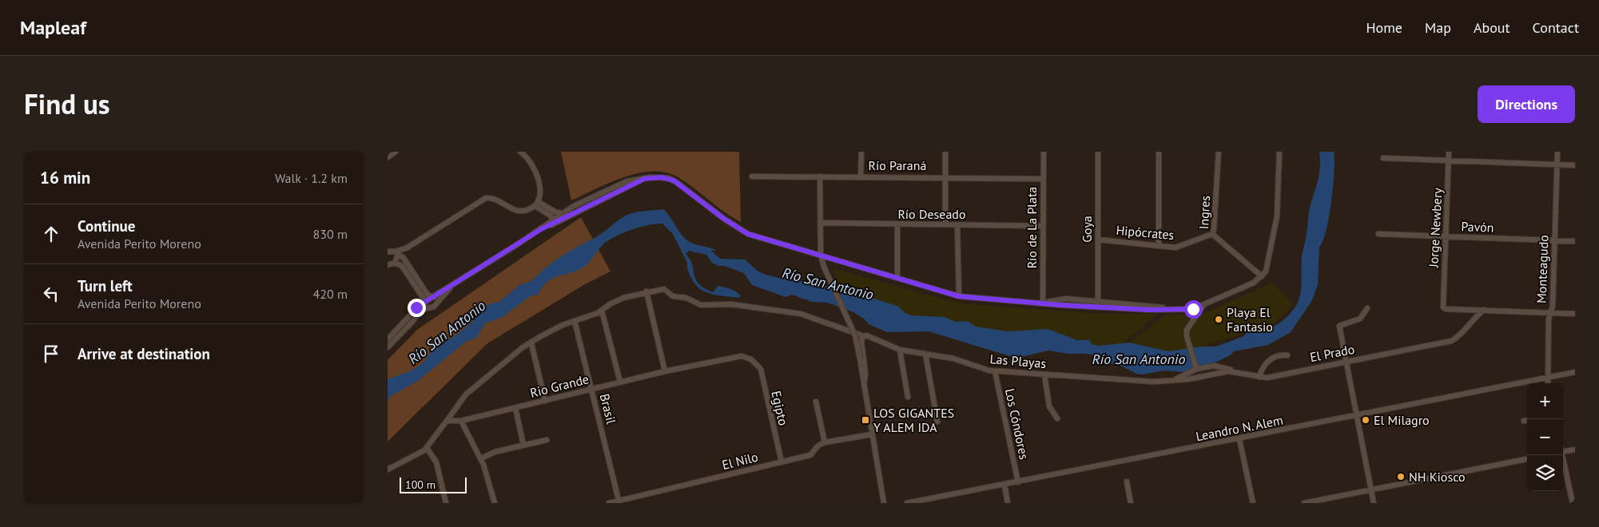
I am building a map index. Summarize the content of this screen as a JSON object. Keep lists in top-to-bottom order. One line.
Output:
{"streets":{"street":["Río Paraná","Ingres","Río Deseado","Pavón","Río de La Plata","Jorge Newbery","Goya","Hipócrates","Monteagudo","El Prado","Las Playas","Rio Grande","Egipto","Brasil","Los Cóndores","Leandro N. Alem","El Nilo"]},"crossings":[["Río Paraná","Río de La Plata"],["Ingres","Hipócrates"],["Río Deseado","Río de La Plata"],["Pavón","Jorge Newbery"],["Pavón","Monteagudo"],["Goya","Hipócrates"],["Monteagudo","Leandro N. Alem"],["El Prado","Las Playas"],["Las Playas","Rio Grande"],["Las Playas","Brasil"],["Las Playas","Los Cóndores"],["Rio Grande","Egipto"],["Rio Grande","Brasil"],["Egipto","El Nilo"],["Brasil","El Nilo"],["Los Cóndores","Leandro N. Alem"]],"water":["Río San Antonio"],"places":{"other":["Playa El Fantasio","El Milagro","NH Kiosco"],"transit":["LOS GIGANTES Y ALEM IDA"]},"scale_bar":"100 m","page":{"header":"Mapleaf","nav":["Home","Map","About","Contact"],"title":"Find us","buttons":"Directions","heading":["16 min","Walk · 1.2 km"],"list":[["Continue","Avenida Perito Moreno","830 m"],["Turn left","Avenida Perito Moreno","420 m"],"Arrive at destination"],"map_buttons":["+","−"],"scale":"100 m"}}
